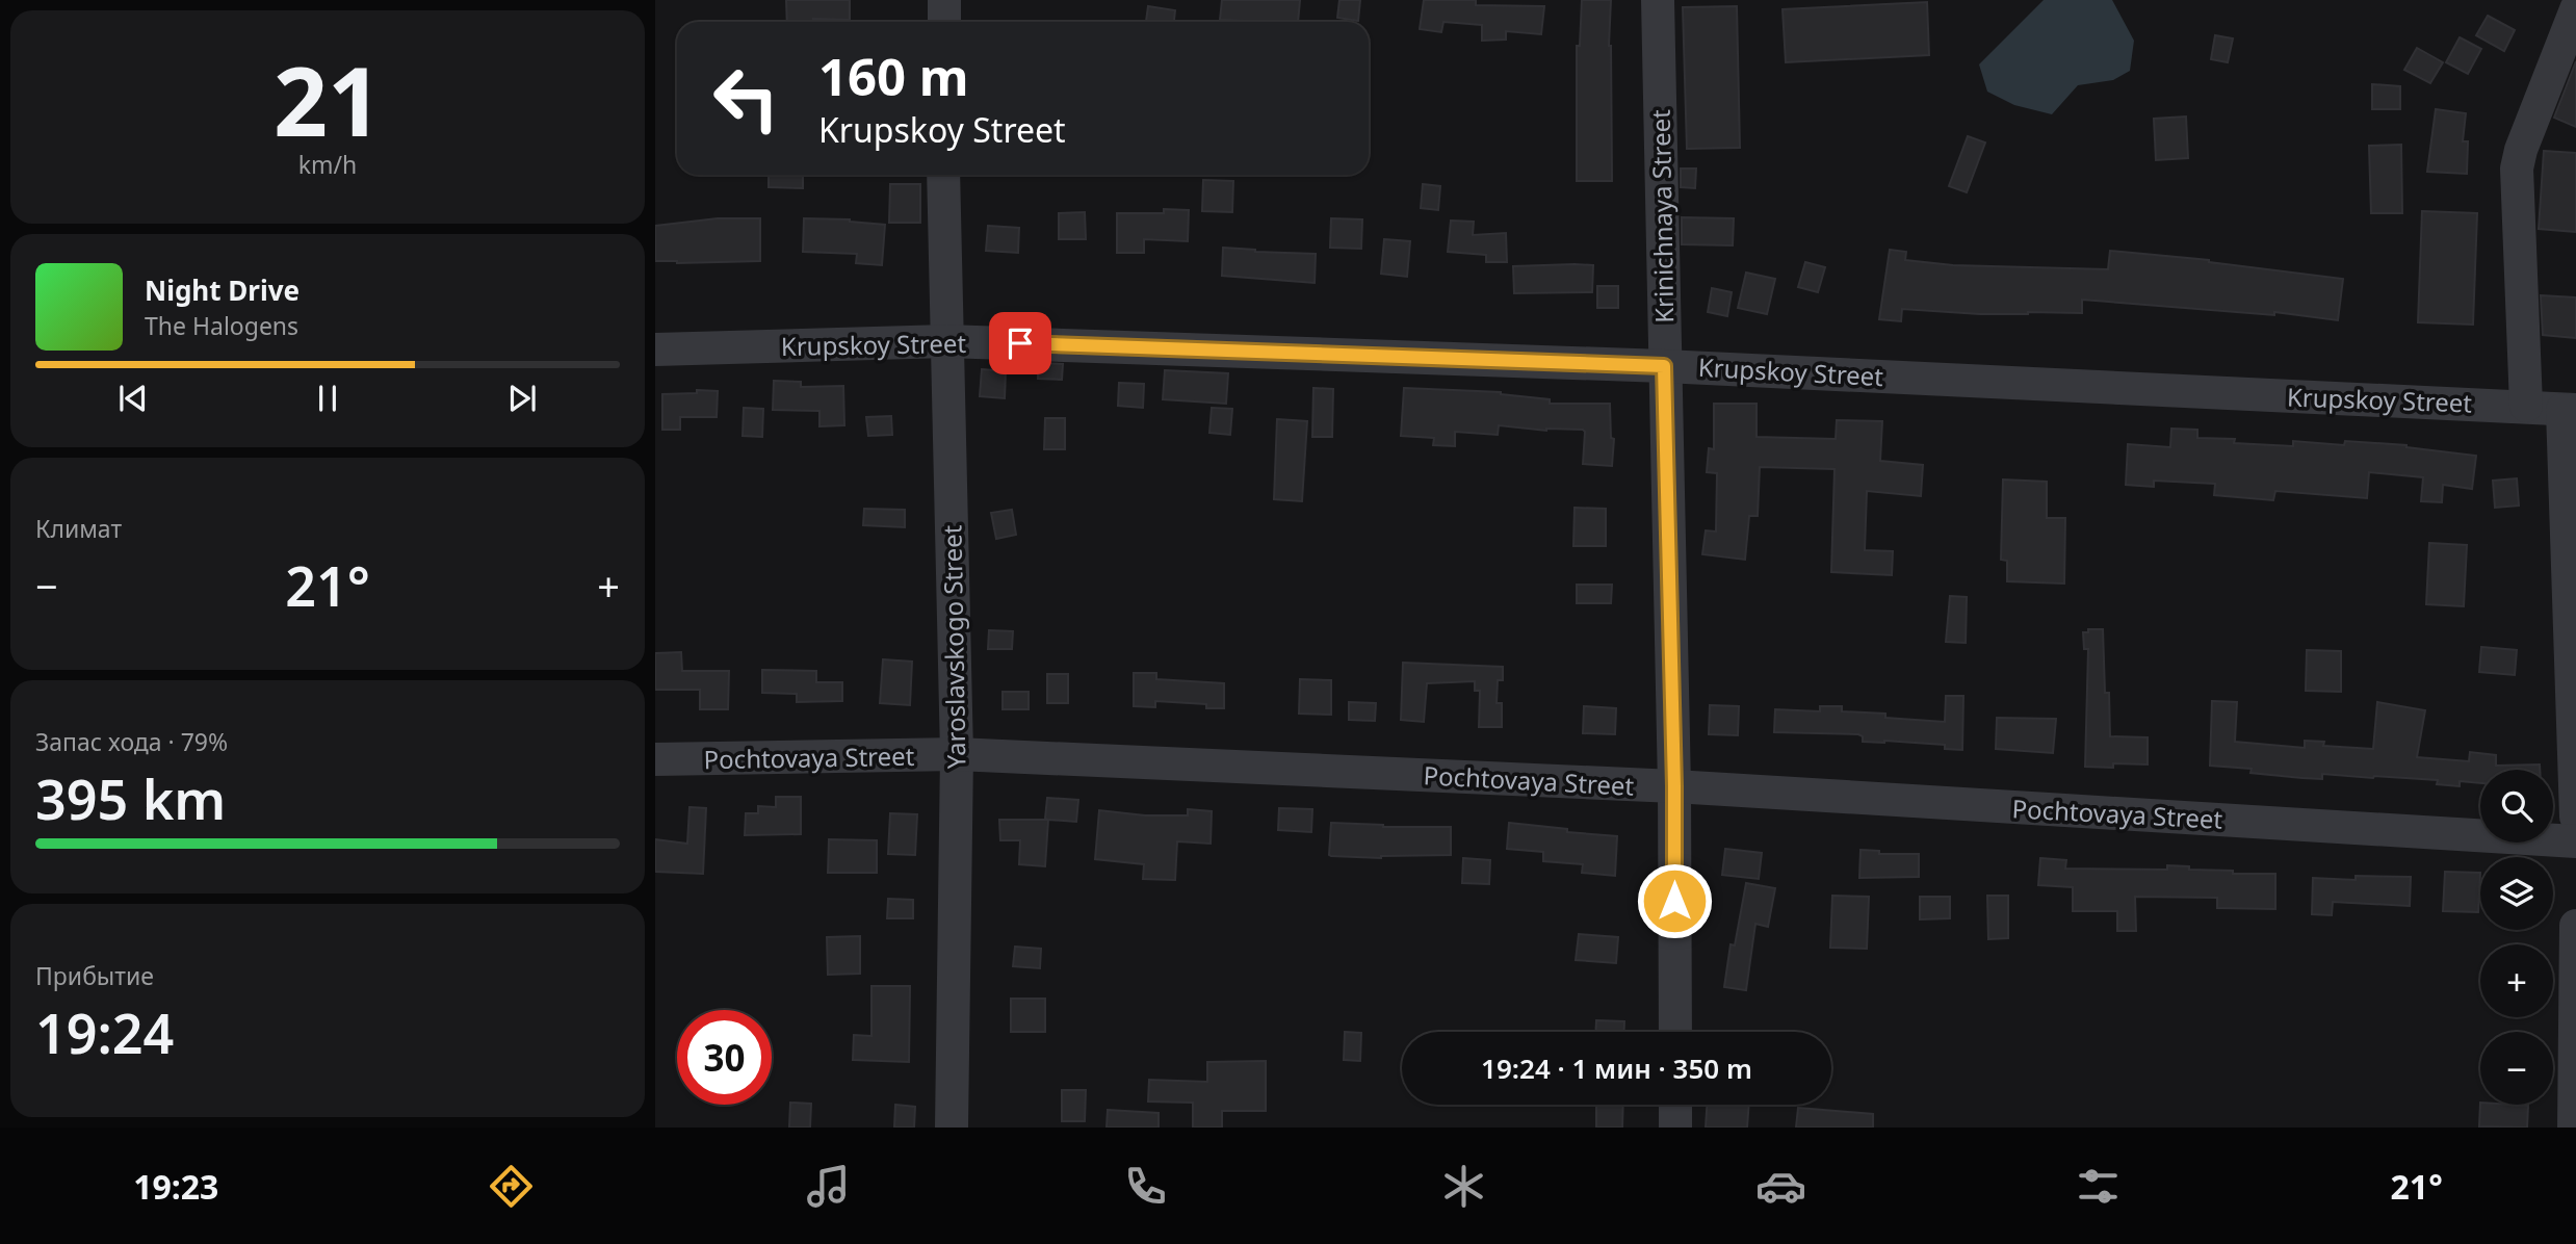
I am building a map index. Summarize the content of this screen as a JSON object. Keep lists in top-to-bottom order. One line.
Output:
{"streets":{"street":["Krinichnaya Street","Krupskoy Street","Yaroslavskogo Street","Pochtovaya Street"]},"crossings":[["Krinichnaya Street","Krupskoy Street"],["Krinichnaya Street","Pochtovaya Street"],["Krupskoy Street","Yaroslavskogo Street"],["Yaroslavskogo Street","Pochtovaya Street"]],"page":{"tile":[["21","km/h"],"Климат",["Запас хода · 79%","395 km"],["Прибытие","19:24"]],"turn":["160 m","Krupskoy Street"],"song":["Night Drive","The Halogens"],"heat":["−","21°","+"],"map_buttons":["+","−"],"limit":"30","trip":"19:24 · 1 мин · 350 m","tabs":["19:23","21°"]}}
